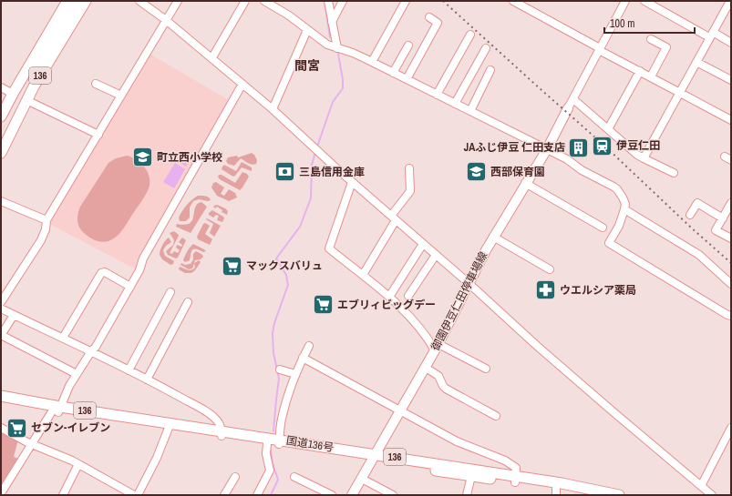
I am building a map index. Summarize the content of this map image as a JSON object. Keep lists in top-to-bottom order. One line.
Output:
{"streets":{"highway":["136","国道136号"],"main road":["御園伊豆仁田停車場線"]},"crossings":[["御園伊豆仁田停車場線","国道136号"]],"districts":["間宮"],"places":{"station":["伊豆仁田"],"building":["JAふじ伊豆 仁田支店"],"school or university":["町立西小学校","西部保育園"],"bank":["三島信用金庫"],"supermarket":["マックスバリュ","エブリィビッグデー","セブン-イレブン"],"pharmacy":["ウエルシア薬局"]},"scale_bar":"100 m"}
